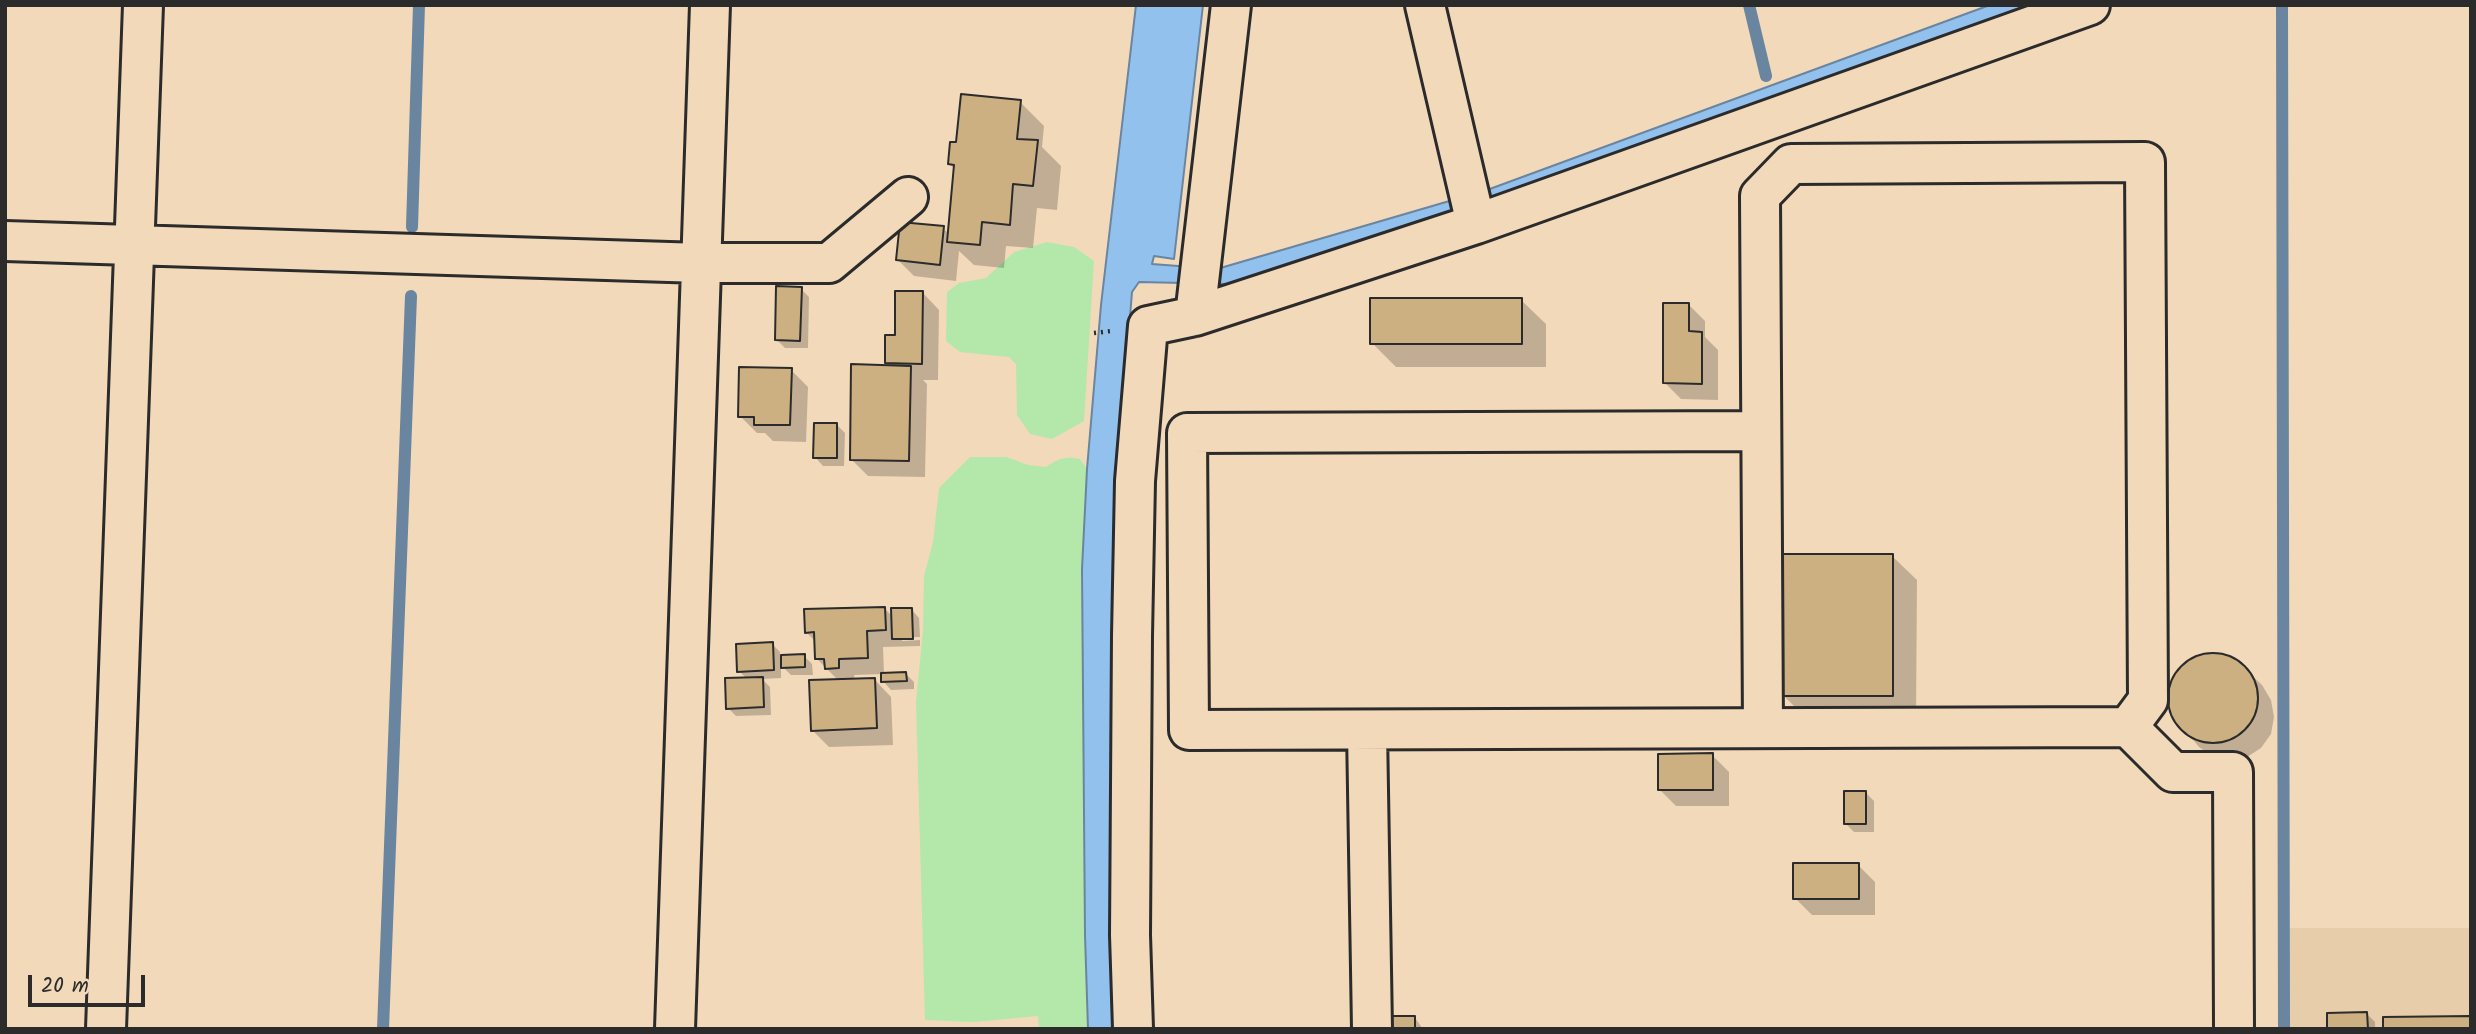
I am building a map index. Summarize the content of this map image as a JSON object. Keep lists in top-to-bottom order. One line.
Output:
{"scale_bar":"20 m"}
